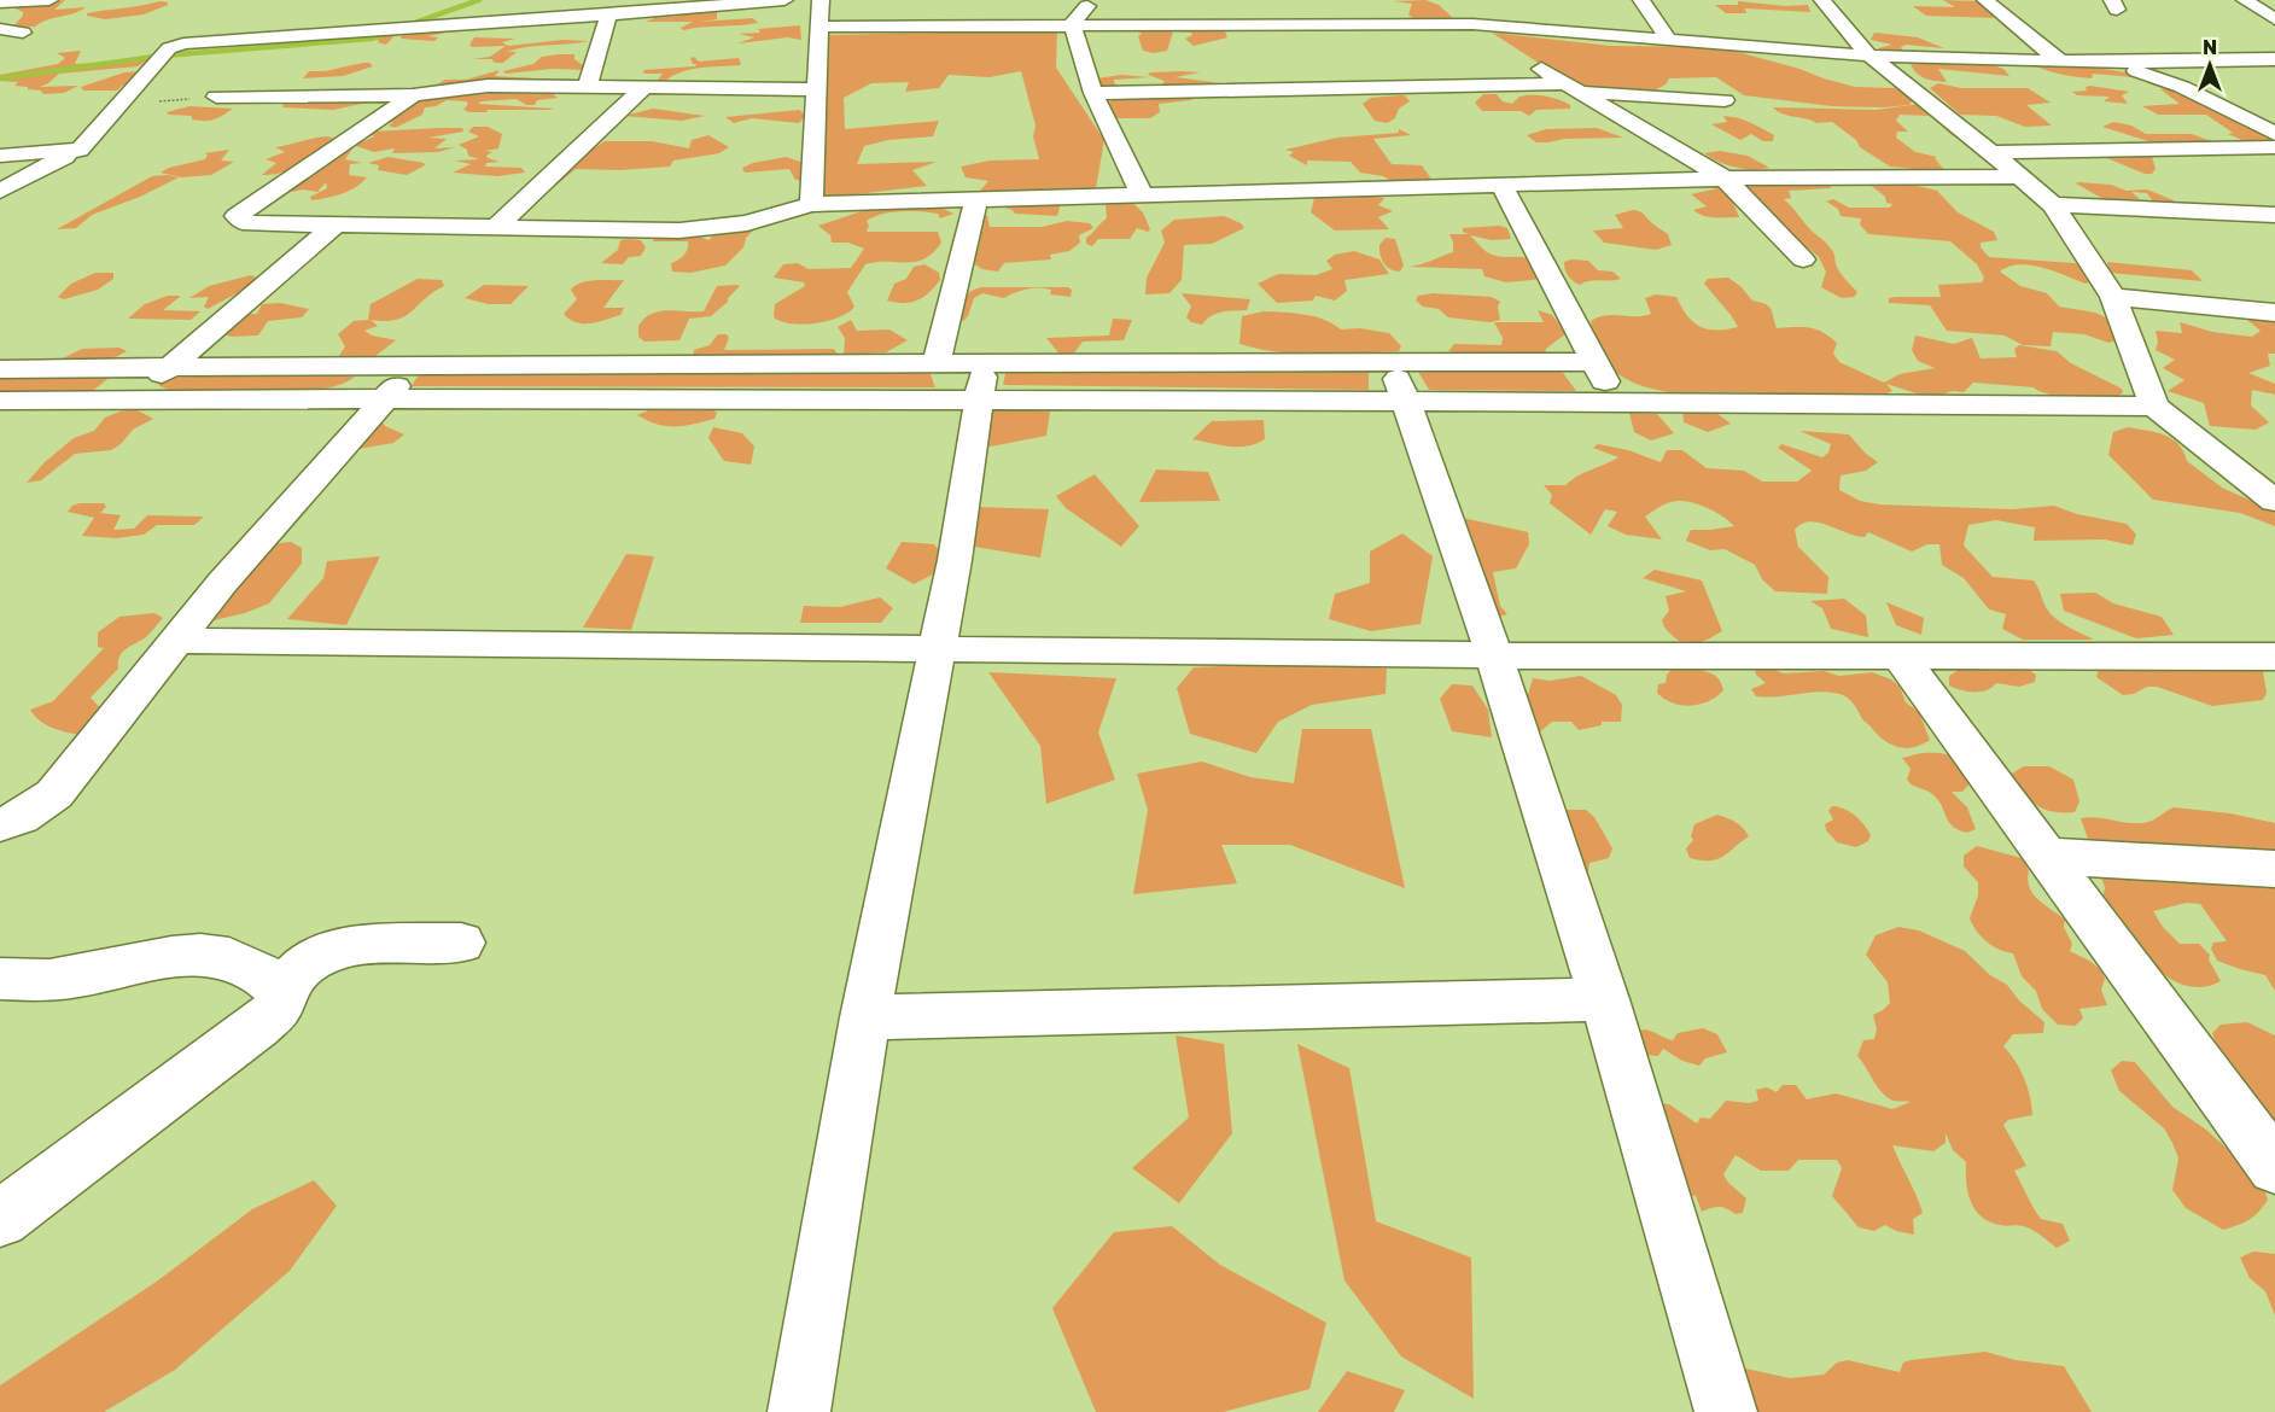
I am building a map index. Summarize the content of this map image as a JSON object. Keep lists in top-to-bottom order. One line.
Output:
{"north":"top"}
